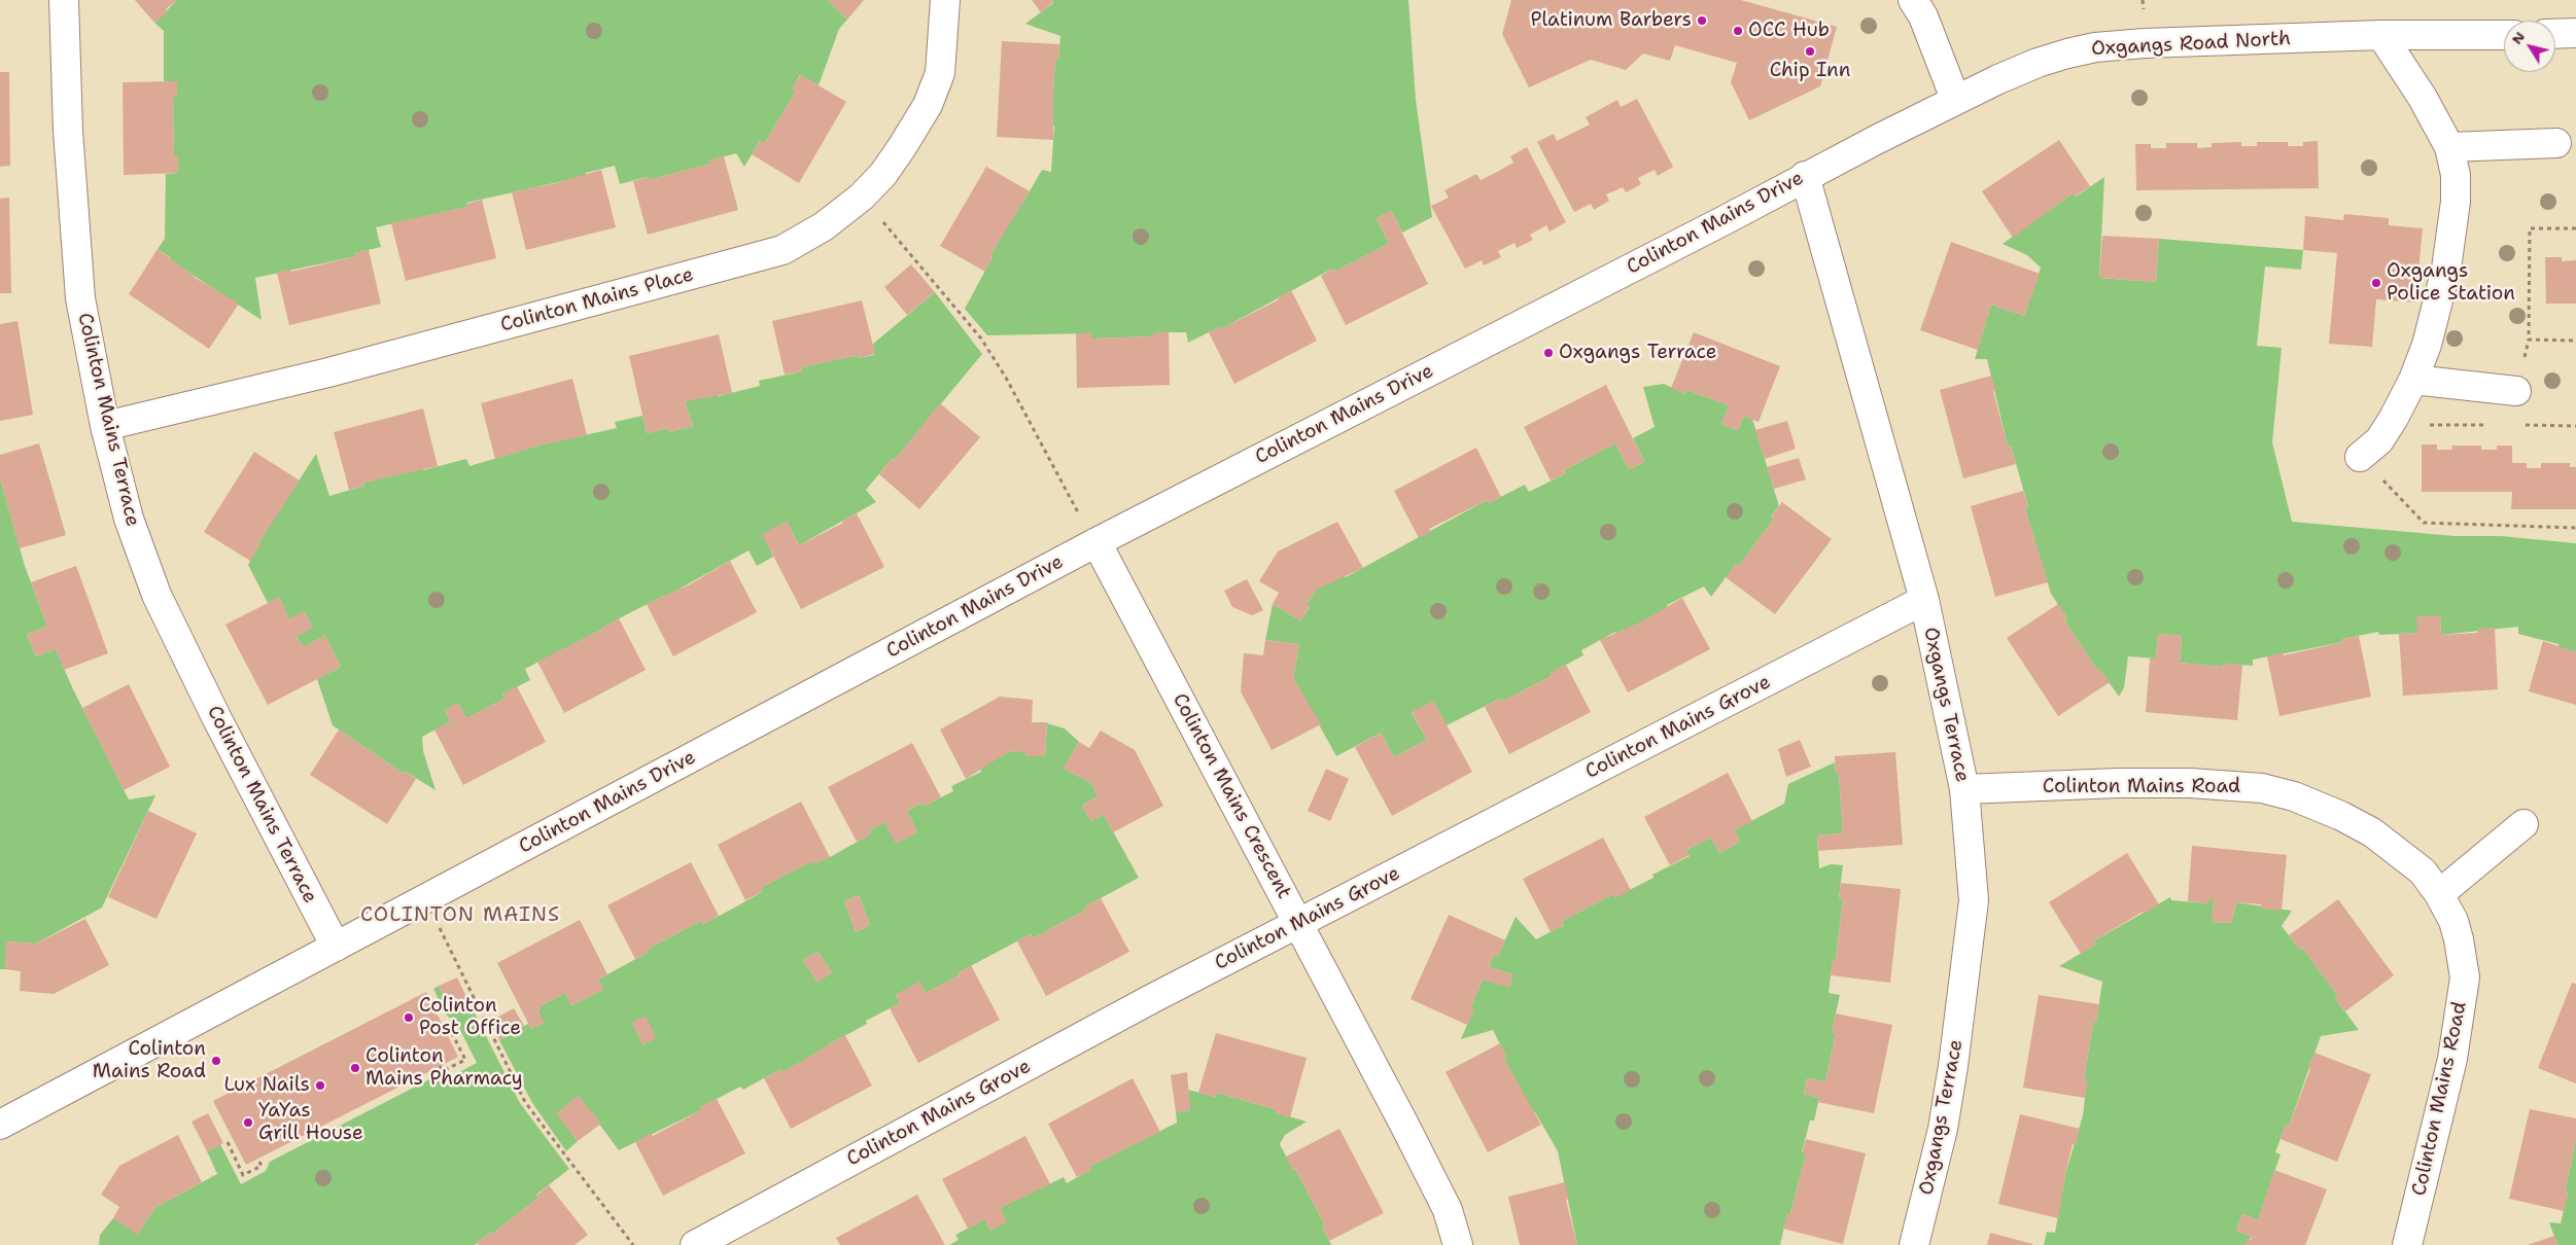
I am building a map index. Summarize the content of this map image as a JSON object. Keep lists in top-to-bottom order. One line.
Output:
{"streets":{"street":["Oxgangs Road North","Colinton Mains Drive","Colinton Mains Place","Colinton Mains Terrace","Oxgangs Terrace","Colinton Mains Grove","Colinton Mains Road","Colinton Mains Crescent"]},"crossings":[["Oxgangs Road North","Colinton Mains Drive"],["Colinton Mains Drive","Colinton Mains Terrace"],["Colinton Mains Drive","Oxgangs Terrace"],["Colinton Mains Drive","Colinton Mains Crescent"],["Colinton Mains Place","Colinton Mains Terrace"],["Oxgangs Terrace","Colinton Mains Grove"],["Oxgangs Terrace","Colinton Mains Road"],["Colinton Mains Grove","Colinton Mains Crescent"]],"districts":["COLINTON MAINS"],"places":["Platinum Barbers","OCC Hub","Chip Inn","Oxgangs Police Station","Oxgangs Terrace","Colinton Post Office","Colinton Mains Road","Colinton Mains Pharmacy","Lux Nails","YaYas Grill House"],"north":"top left"}
